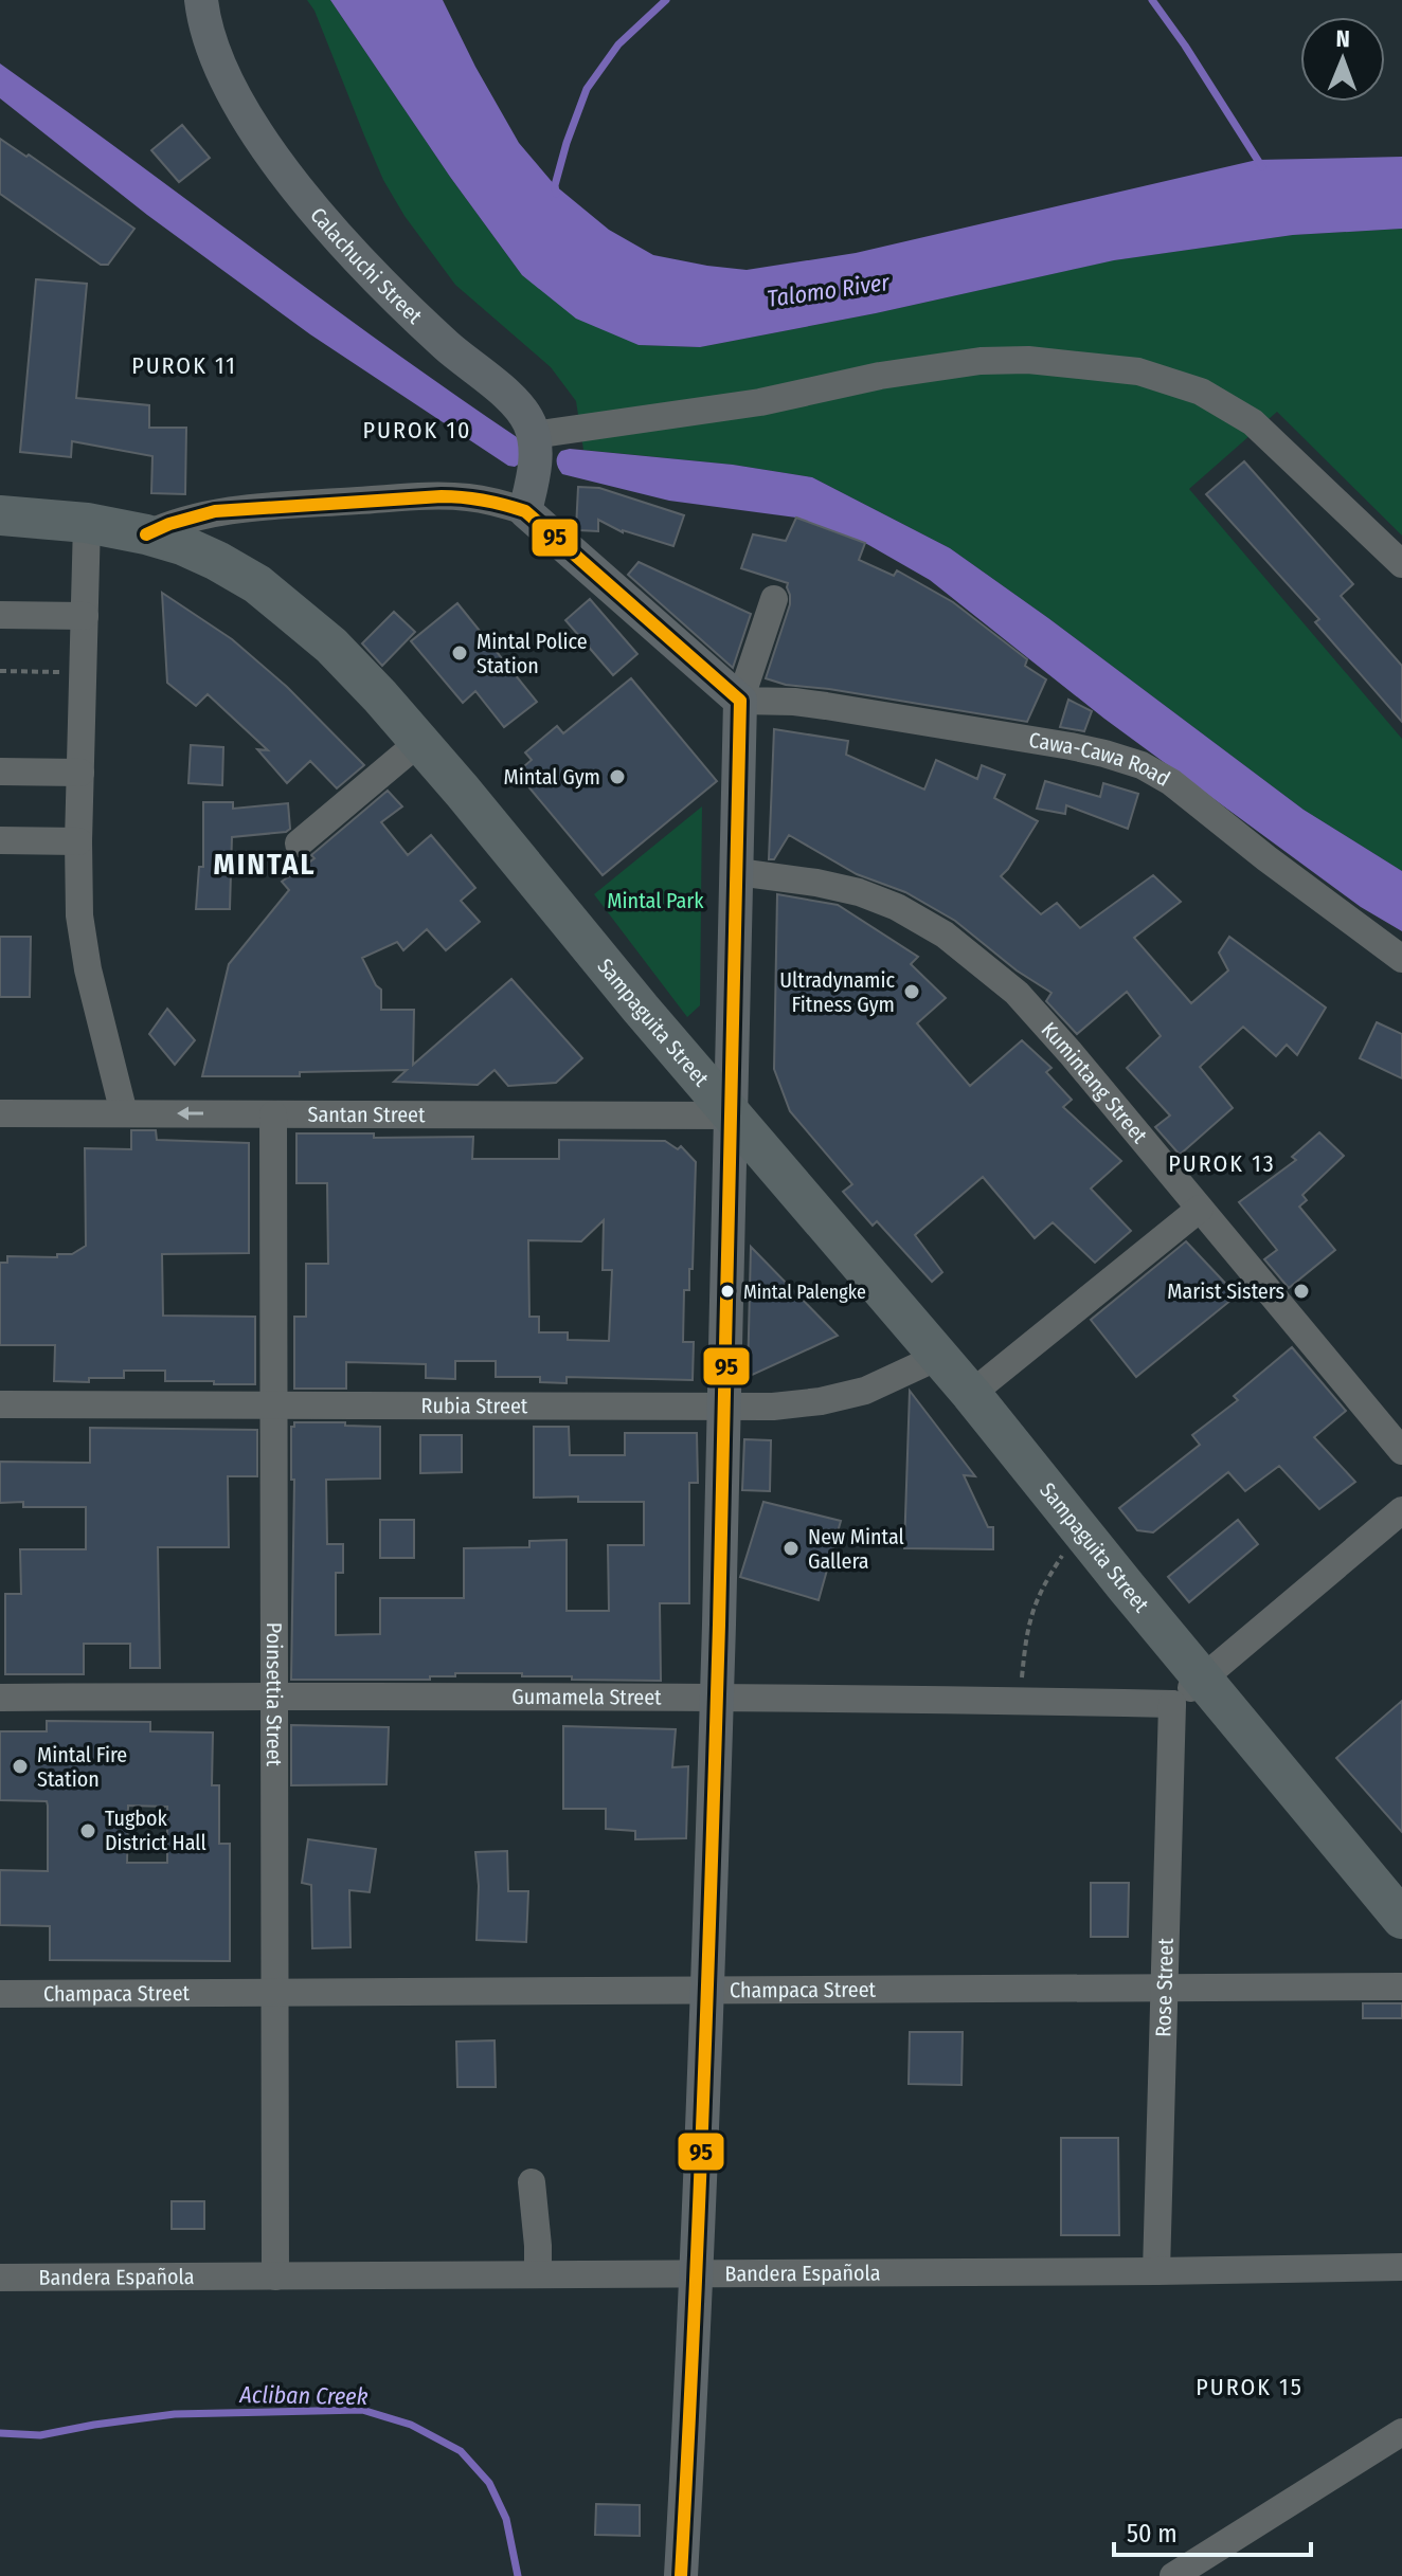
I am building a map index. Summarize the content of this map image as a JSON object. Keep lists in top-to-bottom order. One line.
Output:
{"streets":{"highway":["Sampaguita Street"],"main road":["Calachuchi Street"],"street":["Cawa-Cawa Road","Kumintang Street","Santan Street","Rubia Street","Poinsettia Street","Gumamela Street","Rose Street","Champaca Street","Bandera Española"]},"crossings":[["Sampaguita Street","Santan Street"],["Sampaguita Street","Rubia Street"],["Sampaguita Street","Gumamela Street"],["Sampaguita Street","Rose Street"],["Santan Street","Poinsettia Street"],["Rubia Street","Poinsettia Street"],["Poinsettia Street","Gumamela Street"],["Poinsettia Street","Champaca Street"],["Poinsettia Street","Bandera Española"],["Gumamela Street","Rose Street"],["Rose Street","Champaca Street"],["Rose Street","Bandera Española"]],"districts":["PUROK 11","PUROK 10","MINTAL","PUROK 13","PUROK 15"],"water":["Talomo River","Acliban Creek"],"parks":["Mintal Park"],"places":["Mintal Police Station","Mintal Gym","Ultradynamic Fitness Gym","Mintal Palengke","Marist Sisters","New Mintal Gallera","Mintal Fire Station","Tugbok District Hall"],"lines":["transit line 95"],"scale_bar":"50 m","north":"top"}
